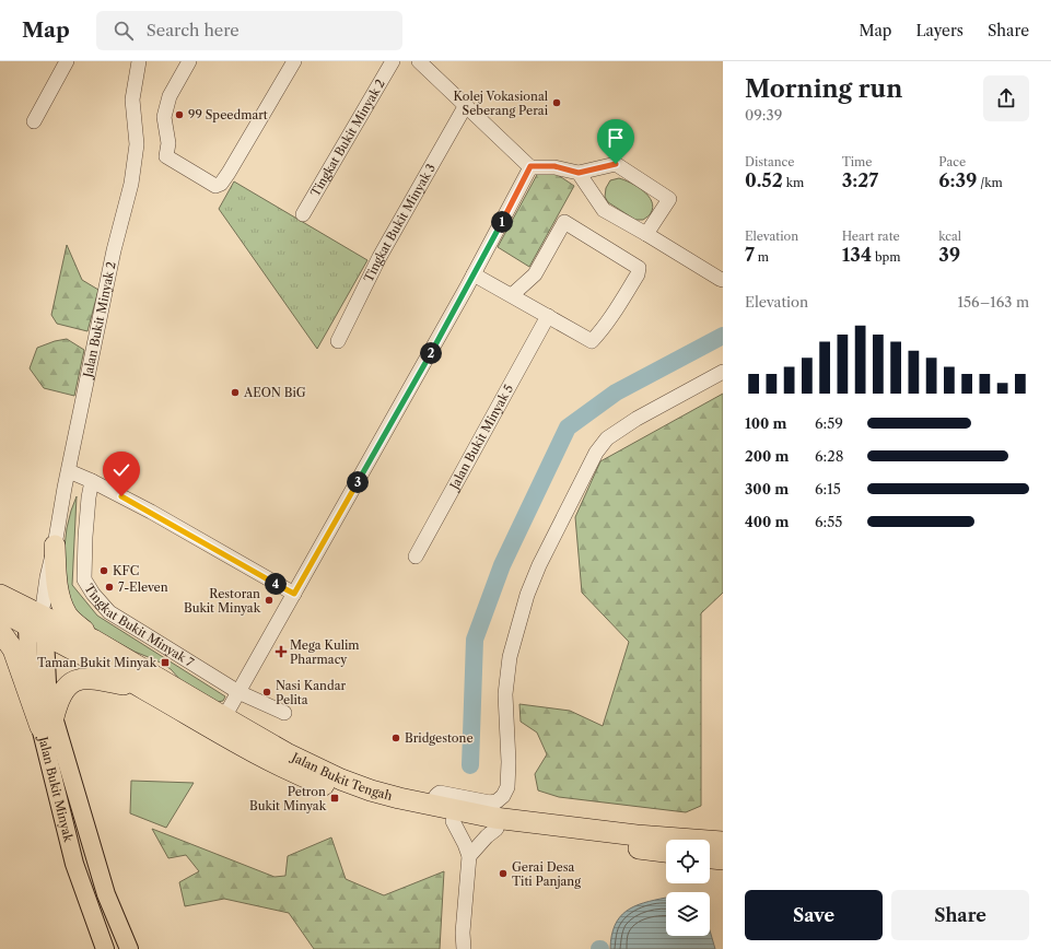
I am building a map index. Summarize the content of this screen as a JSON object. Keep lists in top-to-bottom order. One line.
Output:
{"streets":{"highway":["Jalan Bukit Tengah"],"main road":["Jalan Bukit Minyak"],"street":["Tingkat Bukit Minyak 2","Tingkat Bukit Minyak 3","Jalan Bukit Minyak 2","Jalan Bukit Minyak 5","Tingkat Bukit Minyak 7"]},"crossings":[["Jalan Bukit Minyak 2","Jalan Bukit Tengah"],["Jalan Bukit Minyak 2","Jalan Bukit Minyak"],["Jalan Bukit Tengah","Jalan Bukit Minyak"]],"places":{"other":["Kolej Vokasional Seberang Perai","99 Speedmart","AEON BiG","KFC","7-Eleven","Restoran Bukit Minyak","Nasi Kandar Pelita","Bridgestone","Gerai Desa Titi Panjang"],"health":["Mega Kulim Pharmacy"],"transit":["Taman Bukit Minyak","Petron Bukit Minyak"]},"page":{"header":"Map","search":"Search here","nav":["Map","Layers","Share"],"heading":["Morning run","09:39"],"stats":[["Distance","0.52 km"],["Time","3:27"],["Pace","6:39 /km"],["Elevation","7 m"],["Heart rate","134 bpm"],["kcal","39"]],"pins":["1","2","3","4"],"chart":["Elevation","156–163 m"],"list":[{"name":"100 m","note":"6:59"},{"name":"200 m","note":"6:28"},{"name":"300 m","note":"6:15"},{"name":"400 m","note":"6:55"}],"buttons":["Save","Share"]}}
